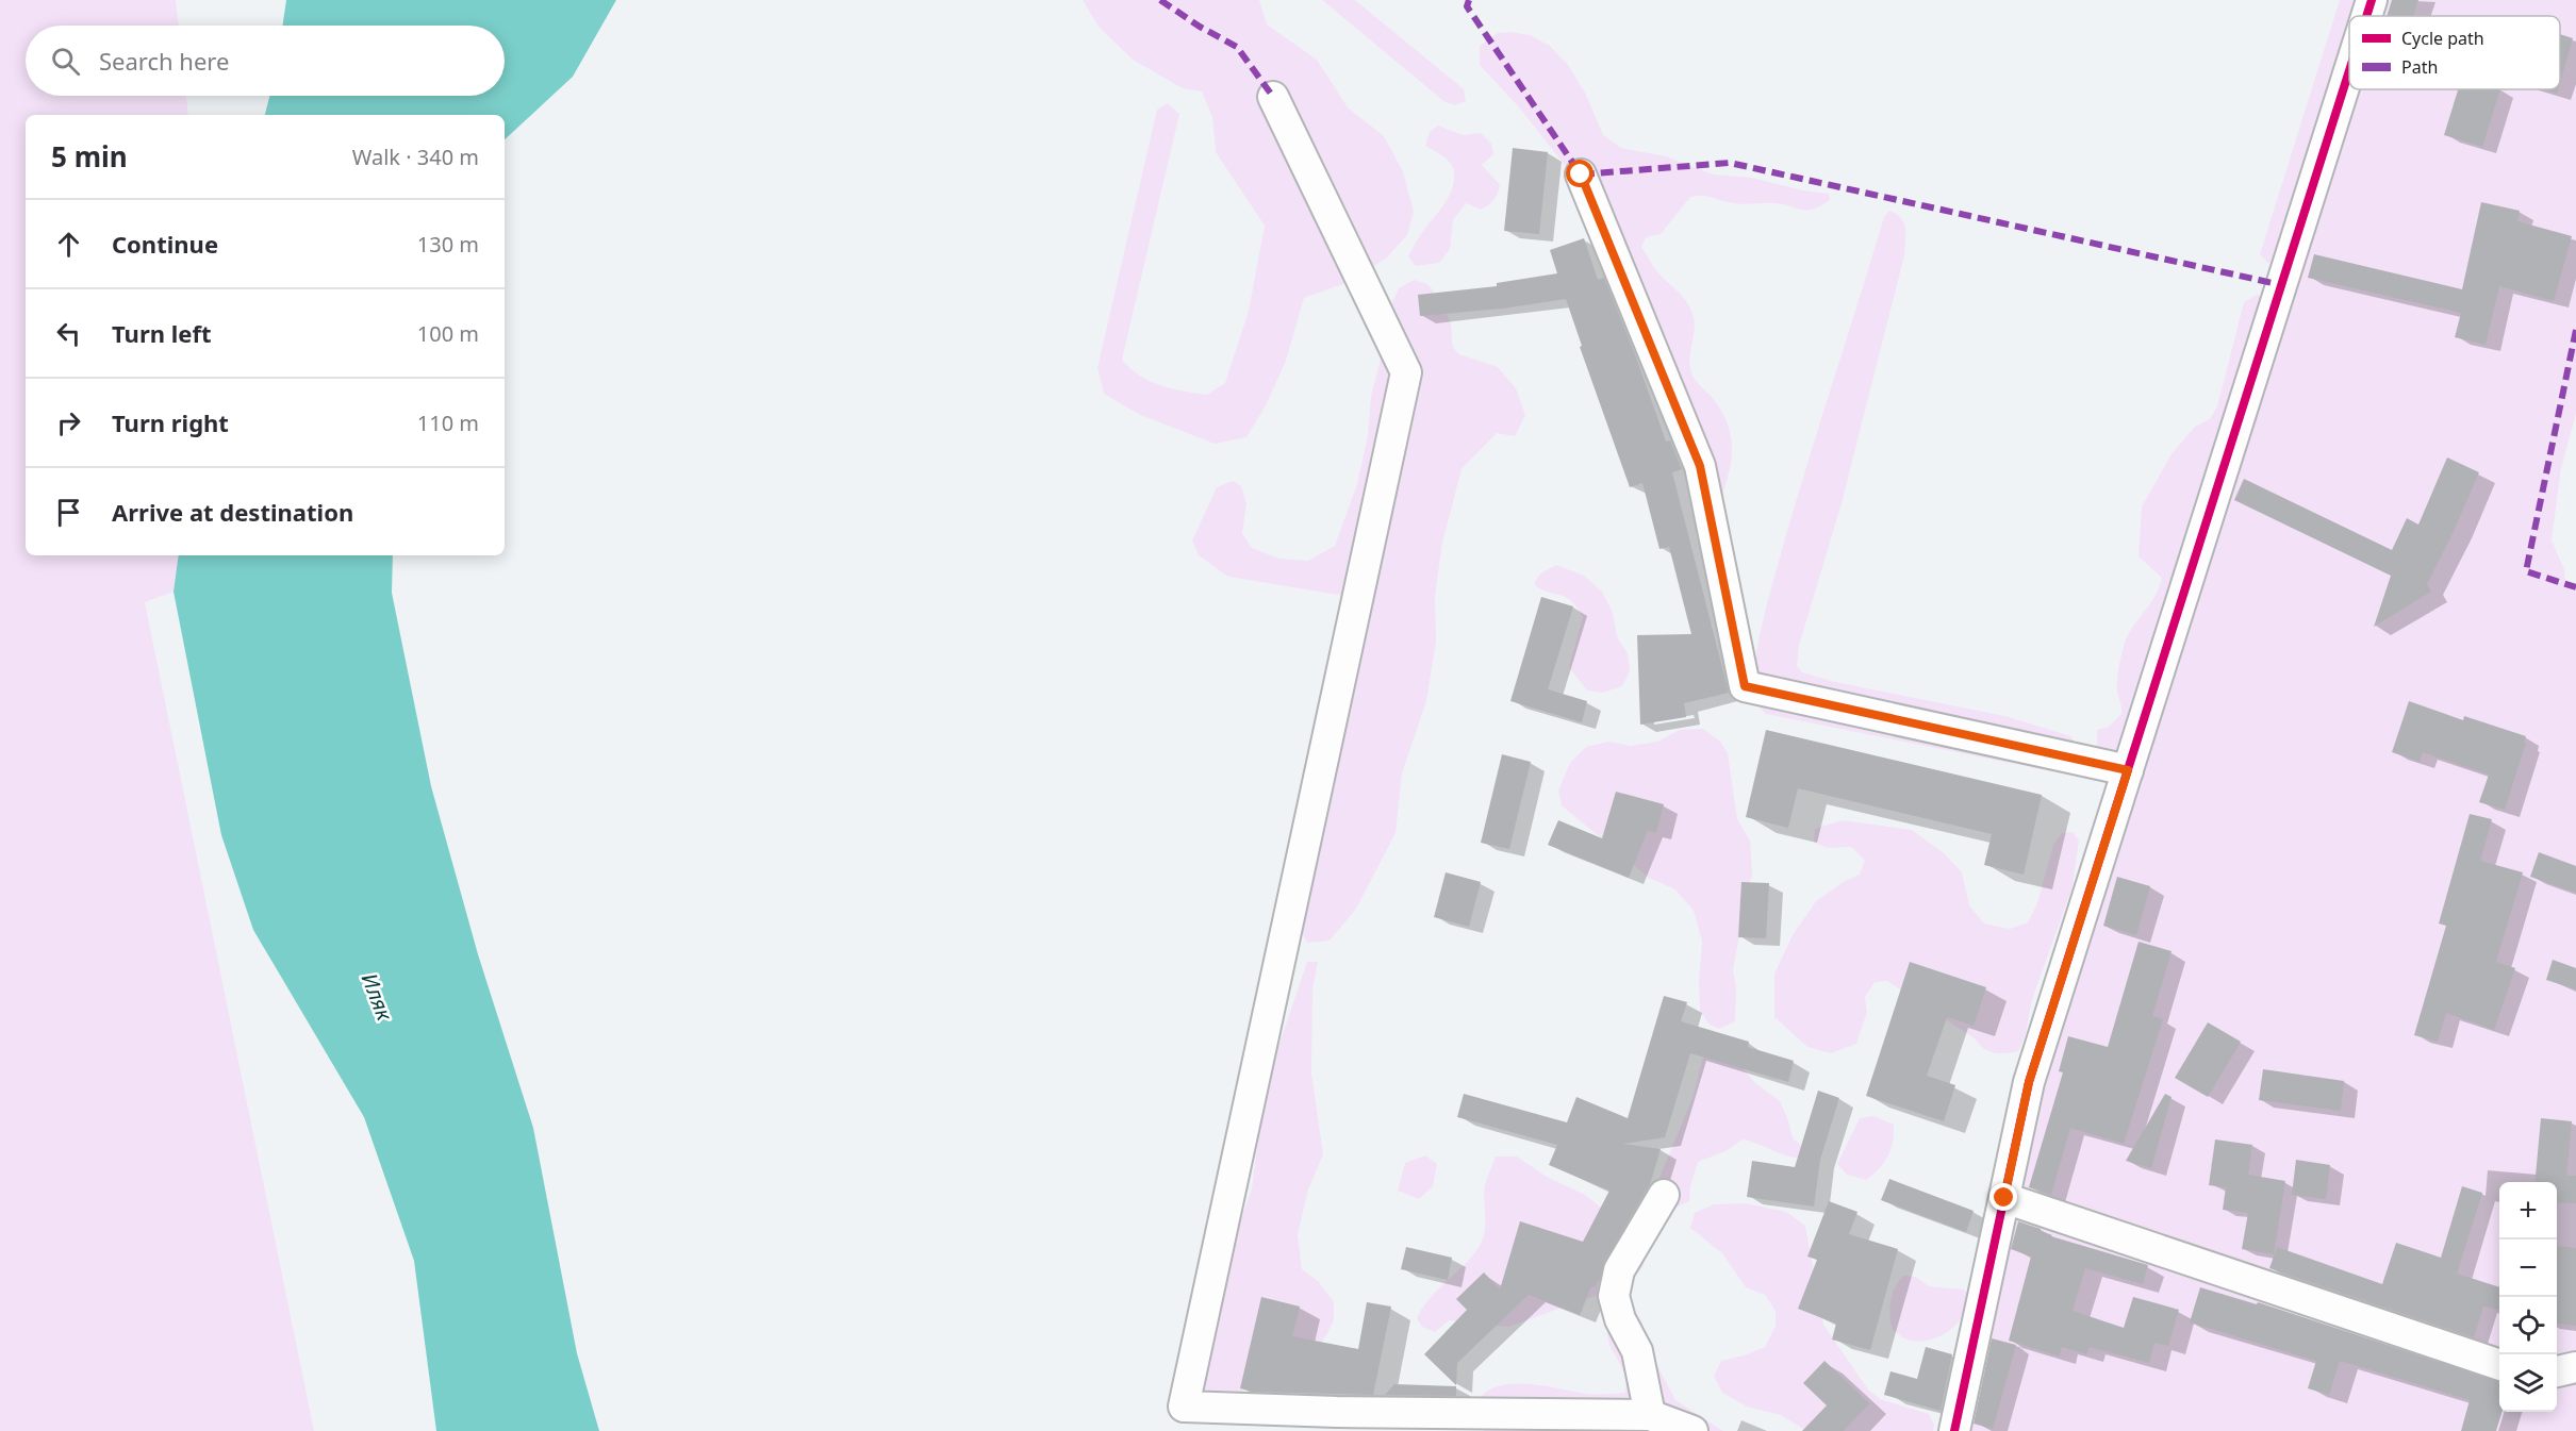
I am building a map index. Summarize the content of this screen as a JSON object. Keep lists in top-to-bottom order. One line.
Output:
{"water":["Иляк"],"legend":["Cycle path","Path"],"page":{"search":"Search here","heading":["5 min","Walk · 340 m"],"list":[["Continue","130 m"],["Turn left","100 m"],["Turn right","110 m"],"Arrive at destination"],"map_buttons":["+","−"]}}
